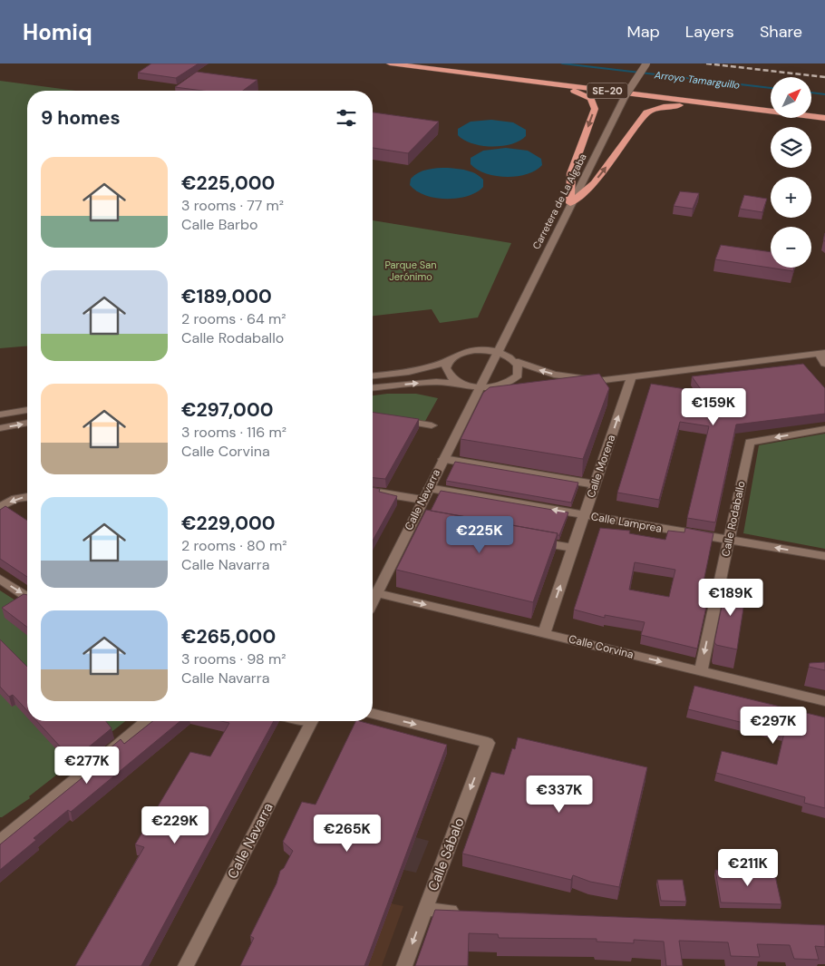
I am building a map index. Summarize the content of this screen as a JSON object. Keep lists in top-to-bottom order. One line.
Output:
{"streets":{"highway":["SE-20"],"street":["Carretera de La Algaba","Calle Morena","Calle Navarra","Calle Rodaballo","Calle Lamprea","Calle Corvina","Calle Sábalo"]},"crossings":[["Carretera de La Algaba","Calle Navarra"],["Calle Morena","Calle Lamprea"],["Calle Morena","Calle Corvina"],["Calle Navarra","Calle Lamprea"],["Calle Navarra","Calle Corvina"],["Calle Rodaballo","Calle Lamprea"],["Calle Rodaballo","Calle Corvina"]],"one_way":["Calle Morena","Calle Rodaballo","Calle Corvina"],"water":["Arroyo Tamarguillo"],"parks":["Parque San Jerónimo"],"north":"top right","page":{"header":"Homiq","nav":["Map","Layers","Share"],"map_buttons":["+","−"],"heading":"9 homes","list":[{"name":"€225,000","note":"3 rooms · 77 m² · Calle Barbo"},{"name":"€189,000","note":"2 rooms · 64 m² · Calle Rodaballo"},{"name":"€297,000","note":"3 rooms · 116 m² · Calle Corvina"},{"name":"€229,000","note":"2 rooms · 80 m² · Calle Navarra"},{"name":"€265,000","note":"3 rooms · 98 m² · Calle Navarra"}],"price":["€159K","€225K","€189K","€297K","€277K","€337K","€229K","€265K","€211K"]}}
